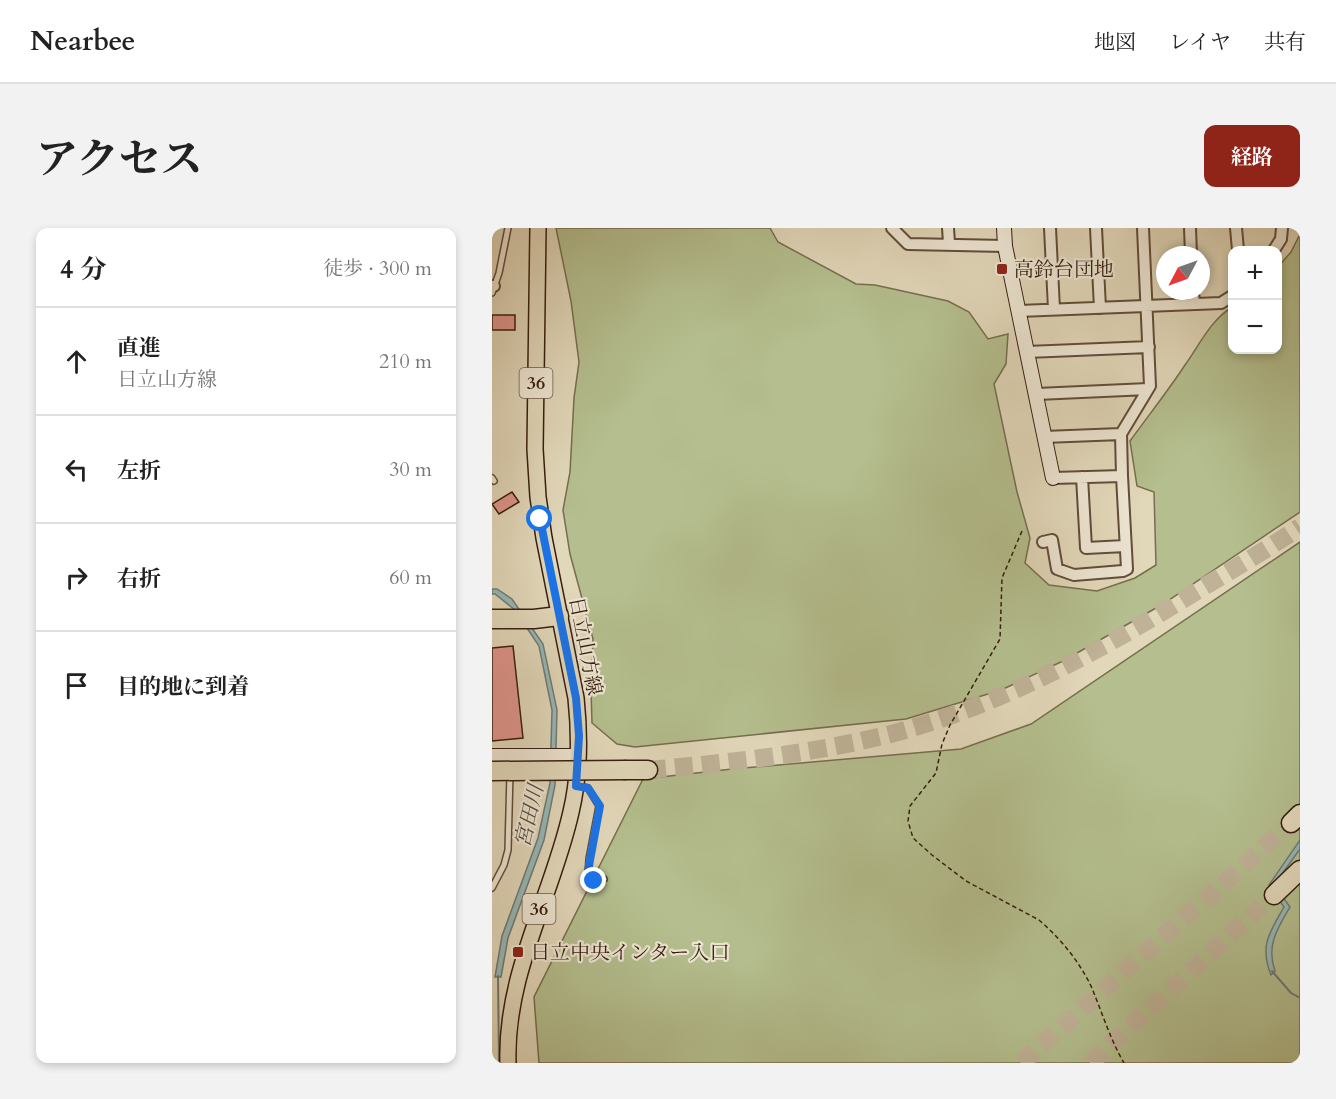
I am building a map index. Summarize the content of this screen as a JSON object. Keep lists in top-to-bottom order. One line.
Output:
{"streets":{"main road":["36","日立山方線"]},"water":["宮田川"],"places":{"transit":["高鈴台団地","日立中央インター入口"]},"north":"bottom left","page":{"header":"Nearbee","nav":["地図","レイヤ","共有"],"title":"アクセス","buttons":"経路","heading":["4 分","徒歩 · 300 m"],"map_buttons":["+","−"],"list":[["直進","日立山方線","210 m"],["左折","30 m"],["右折","60 m"],"目的地に到着"]}}
